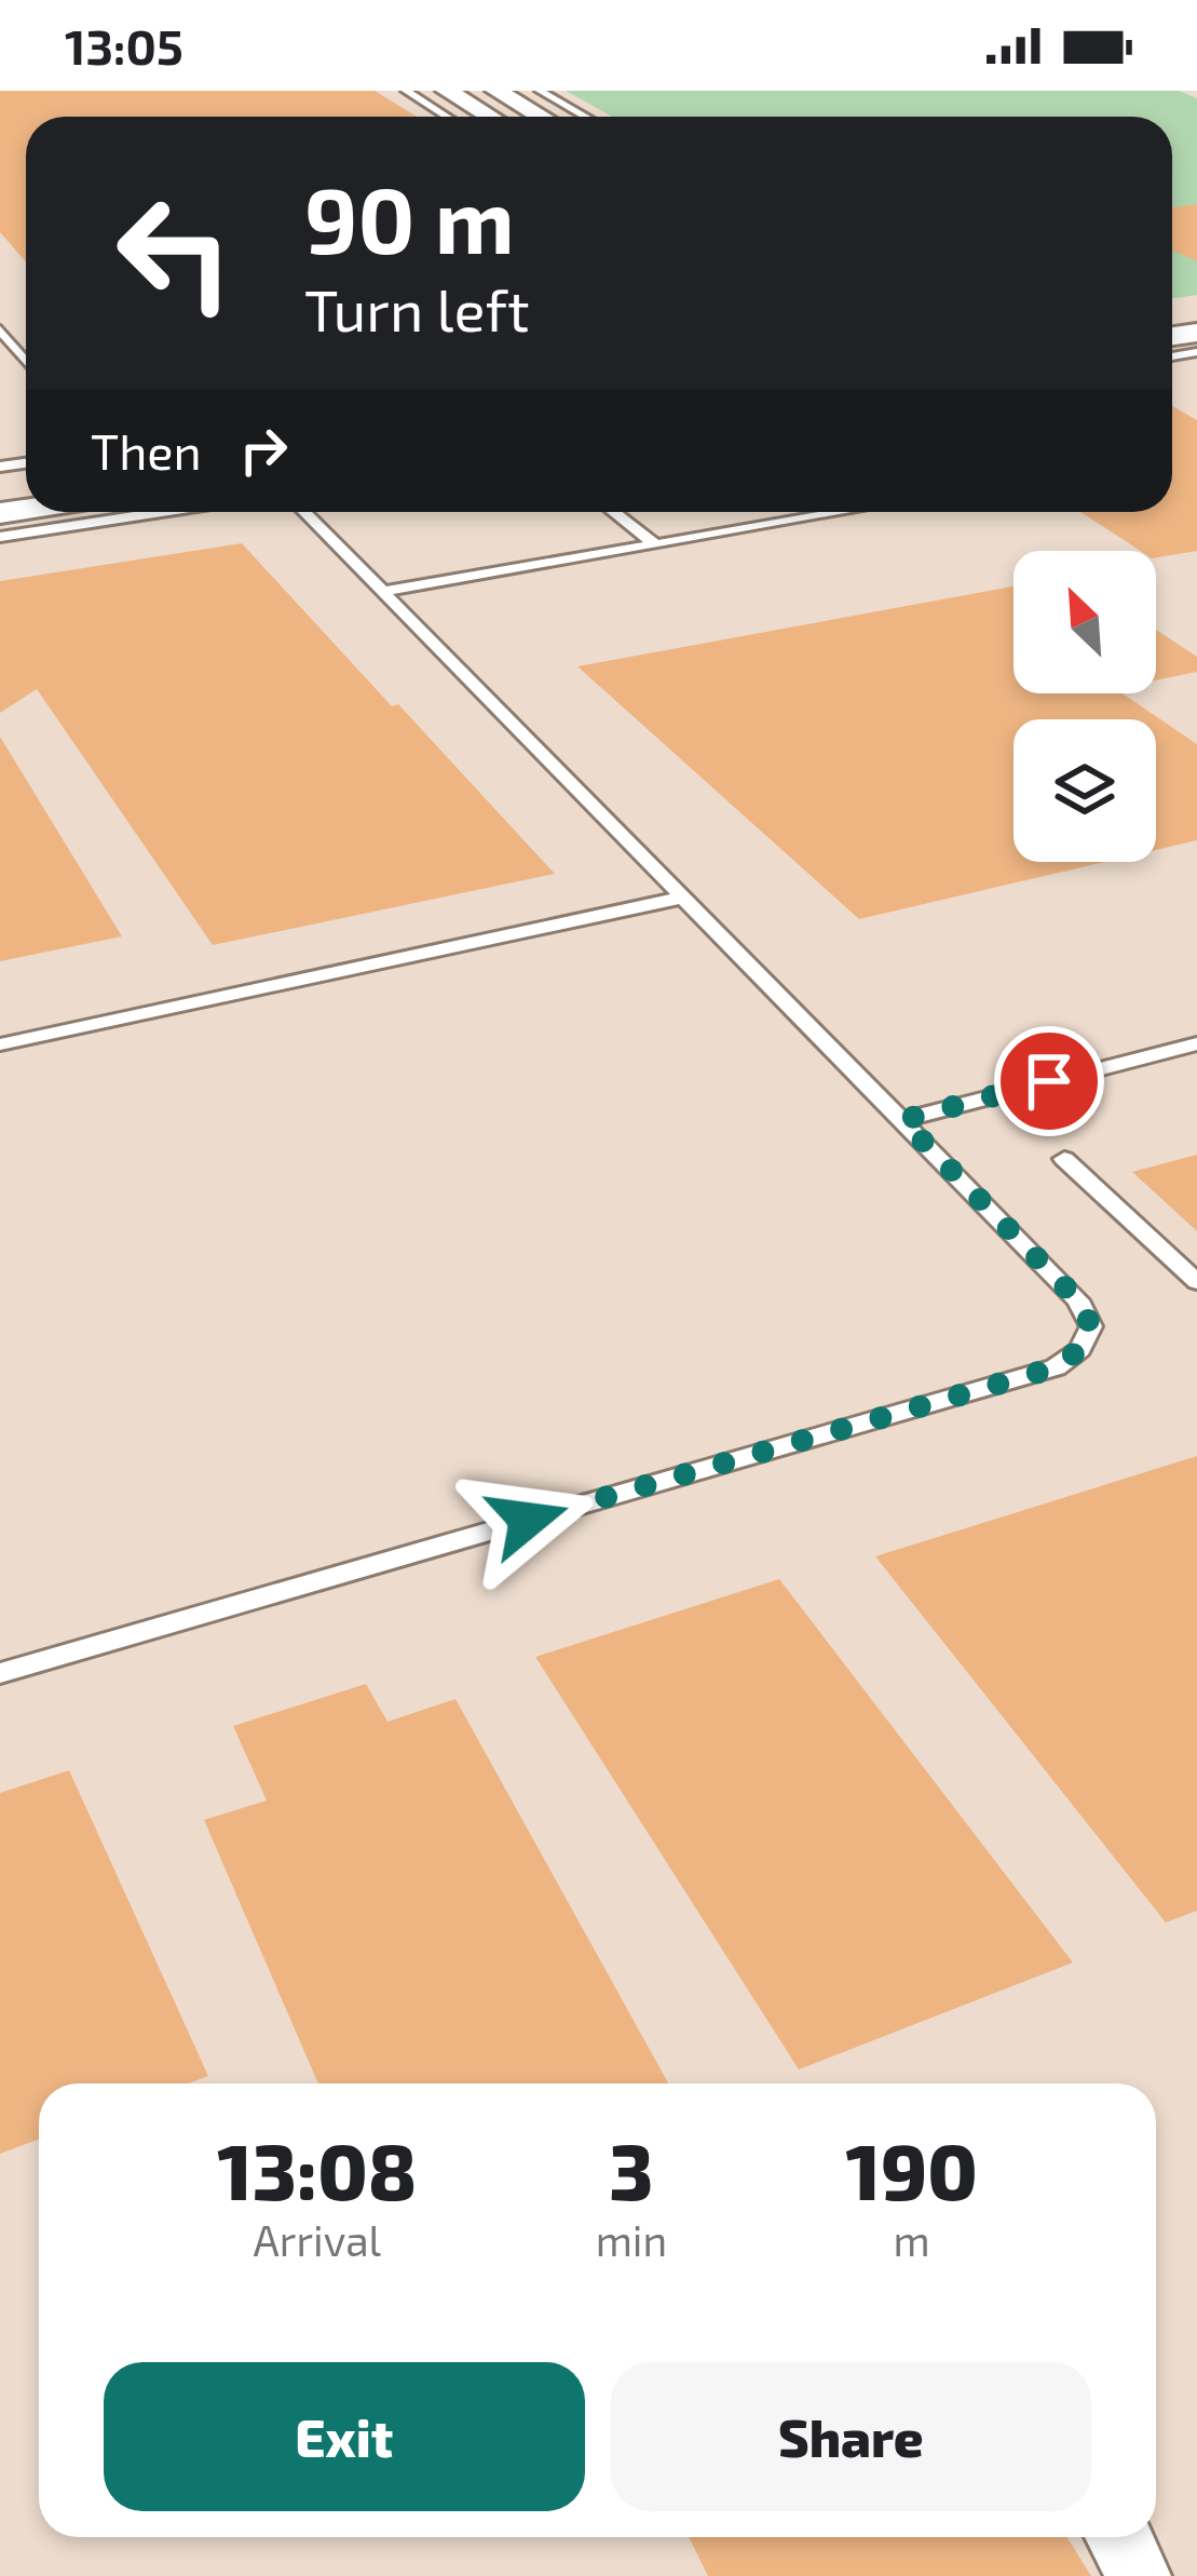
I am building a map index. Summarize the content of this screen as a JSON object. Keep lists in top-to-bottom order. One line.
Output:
{"north":"top left","page":{"status":"13:05","turn":["90 m","Turn left"],"then":"Then","eta":["13:08","Arrival","3","min","190","m"],"buttons":["Exit","Share"]}}
